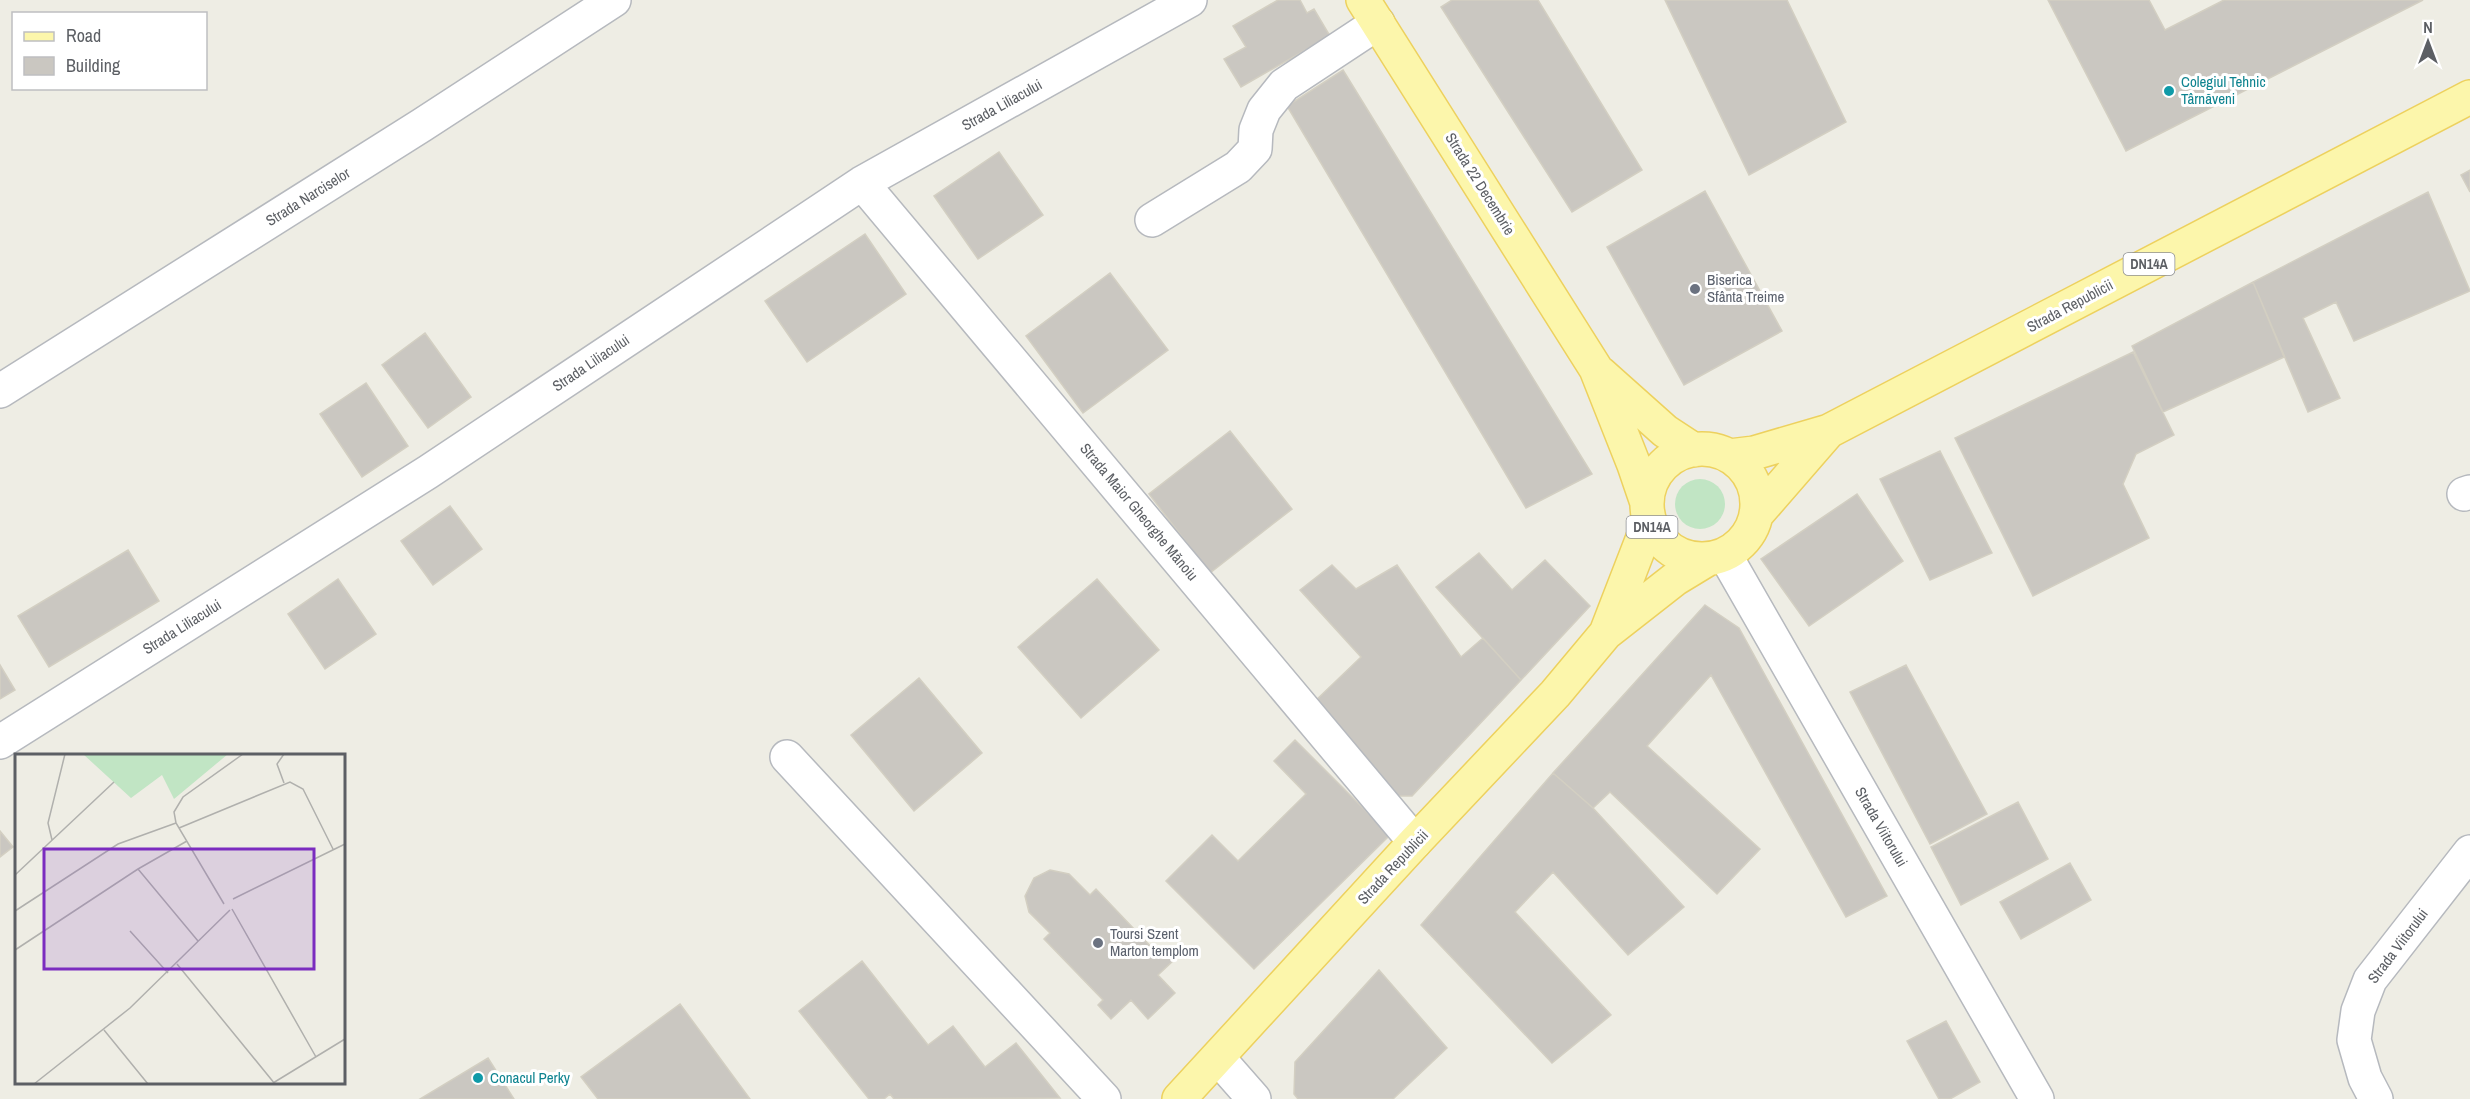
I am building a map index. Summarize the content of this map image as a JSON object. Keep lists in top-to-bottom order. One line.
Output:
{"streets":{"main road":["Strada 22 Decembrie","DN14A","Strada Republicii"],"street":["Strada Liliacului","Strada Narciselor","Strada Maior Gheorghe Mănoiu","Strada Viitorului"]},"crossings":[["Strada Liliacului","Strada Maior Gheorghe Mănoiu"],["Strada 22 Decembrie","DN14A"],["Strada 22 Decembrie","Strada Republicii"],["Strada 22 Decembrie","Strada Viitorului"],["DN14A","Strada Republicii"],["DN14A","Strada Viitorului"],["Strada Republicii","Strada Maior Gheorghe Mănoiu"],["Strada Republicii","Strada Viitorului"]],"places":["Colegiul Tehnic Târnăveni","Biserica Sfânta Treime","Toursi Szent Marton templom","Conacul Perky"],"legend":["Road","Building"],"north":"top"}
